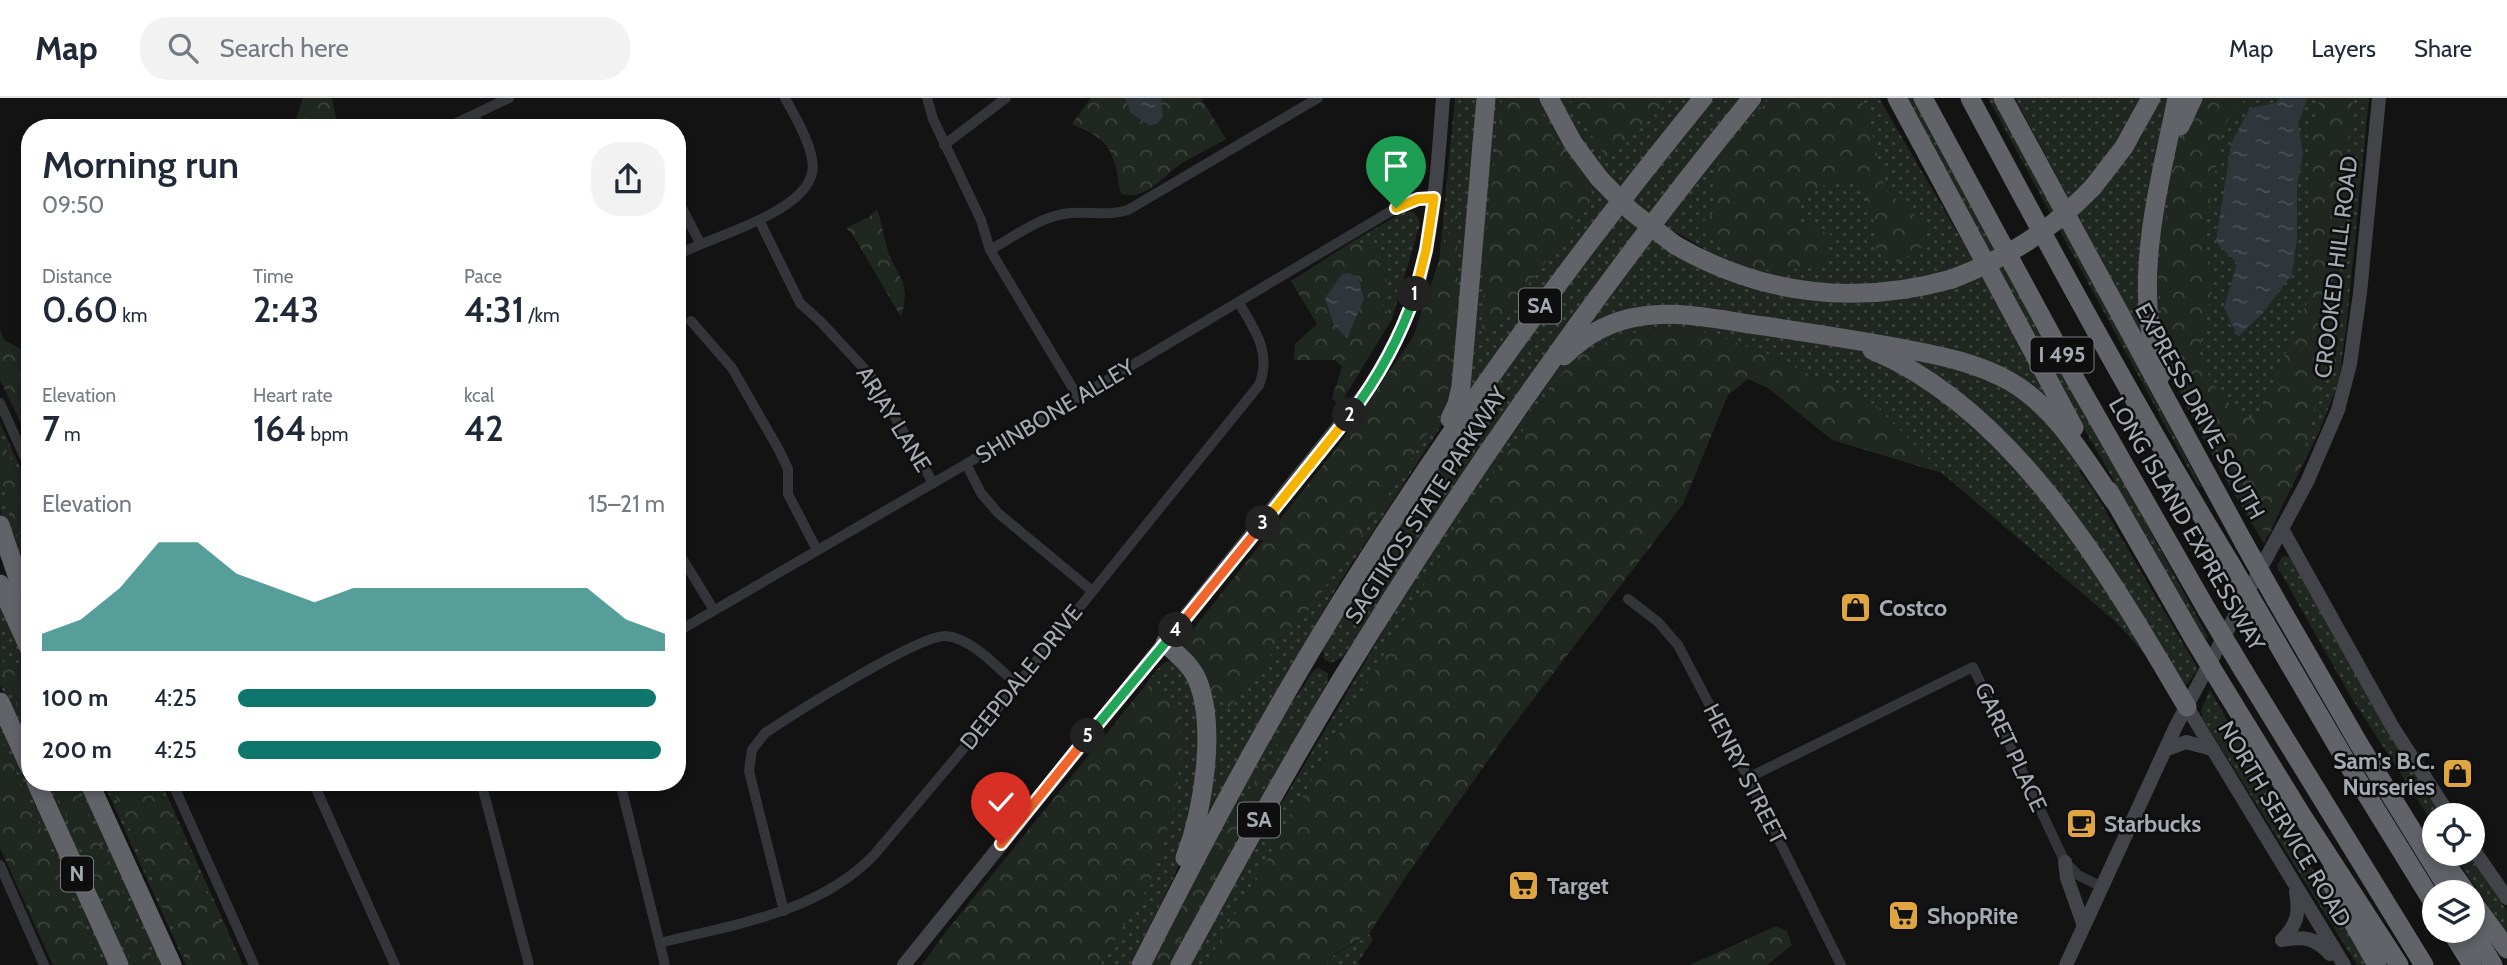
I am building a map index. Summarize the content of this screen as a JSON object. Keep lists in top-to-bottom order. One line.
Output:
{"streets":{"highway":["SA","I 495","EXPRESS DRIVE SOUTH","SAGTIKOS STATE PARKWAY","LONG ISLAND EXPRESSWAY","N"],"main road":["CROOKED HILL ROAD","NORTH SERVICE ROAD"],"street":["SHINBONE ALLEY","ARJAY LANE","DEEPDALE DRIVE","GARET PLACE","HENRY STREET"]},"crossings":[["CROOKED HILL ROAD","EXPRESS DRIVE SOUTH"],["CROOKED HILL ROAD","GARET PLACE"],["CROOKED HILL ROAD","NORTH SERVICE ROAD"],["SHINBONE ALLEY","ARJAY LANE"],["SHINBONE ALLEY","DEEPDALE DRIVE"],["GARET PLACE","HENRY STREET"]],"places":{"shop":["Costco","Sam's B.C. Nurseries"],"cafe":["Starbucks"],"supermarket":["Target","ShopRite"]},"page":{"header":"Map","search":"Search here","nav":["Map","Layers","Share"],"heading":["Morning run","09:50"],"stats":[["Distance","0.60 km"],["Time","2:43"],["Pace","4:31 /km"],["Elevation","7 m"],["Heart rate","164 bpm"],["kcal","42"]],"pins":["1","2","3","4","5"],"chart":["Elevation","15–21 m"],"list":[{"name":"100 m","note":"4:25"},{"name":"200 m","note":"4:25"}]}}
